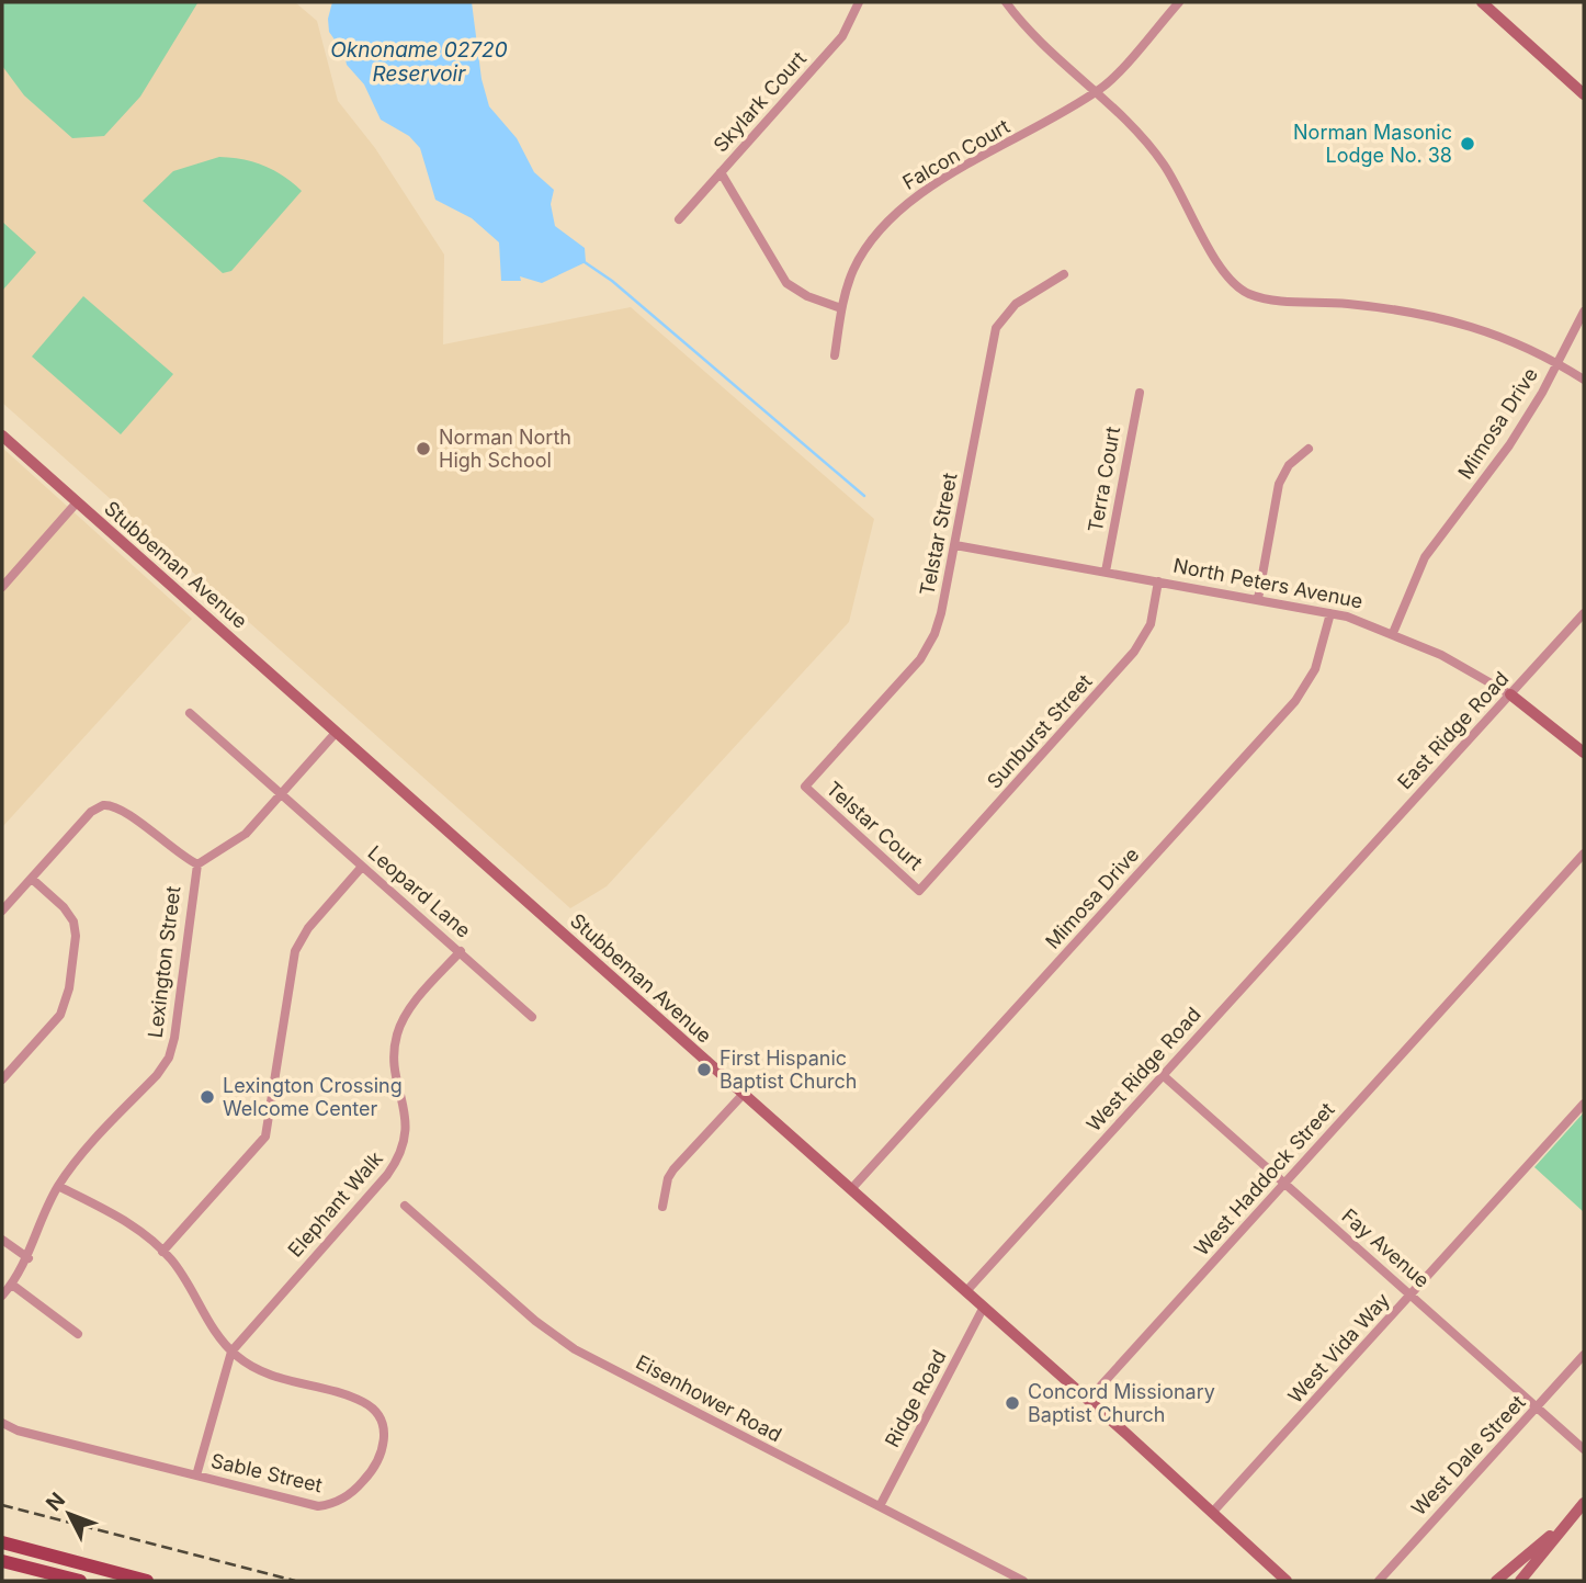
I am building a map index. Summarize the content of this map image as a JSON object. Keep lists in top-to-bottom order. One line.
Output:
{"streets":{"street":["Skylark Court","Falcon Court","Mimosa Drive","Terra Court","Telstar Street","Stubbeman Avenue","North Peters Avenue","East Ridge Road","Sunburst Street","Telstar Court","Leopard Lane","Lexington Street","West Ridge Road","West Haddock Street","Elephant Walk","Fay Avenue","West Vida Way","Eisenhower Road","Ridge Road","West Dale Street","Sable Street"]},"crossings":[["Mimosa Drive","Stubbeman Avenue"],["Mimosa Drive","North Peters Avenue"],["Terra Court","North Peters Avenue"],["Telstar Street","North Peters Avenue"],["Telstar Street","Telstar Court"],["Stubbeman Avenue","Lexington Street"],["Stubbeman Avenue","West Ridge Road"],["Stubbeman Avenue","West Haddock Street"],["Stubbeman Avenue","West Vida Way"],["Stubbeman Avenue","Ridge Road"],["North Peters Avenue","East Ridge Road"],["North Peters Avenue","Sunburst Street"],["East Ridge Road","West Ridge Road"],["Sunburst Street","Telstar Court"],["Leopard Lane","Lexington Street"],["Leopard Lane","Elephant Walk"],["Lexington Street","Sable Street"],["West Ridge Road","Fay Avenue"],["West Haddock Street","Fay Avenue"],["Elephant Walk","Sable Street"],["Fay Avenue","West Vida Way"],["Fay Avenue","West Dale Street"],["Eisenhower Road","Ridge Road"]],"water":["Oknoname 02720 Reservoir"],"places":["Norman Masonic Lodge No. 38","Norman North High School","First Hispanic Baptist Church","Lexington Crossing Welcome Center","Concord Missionary Baptist Church"],"north":"top left"}
